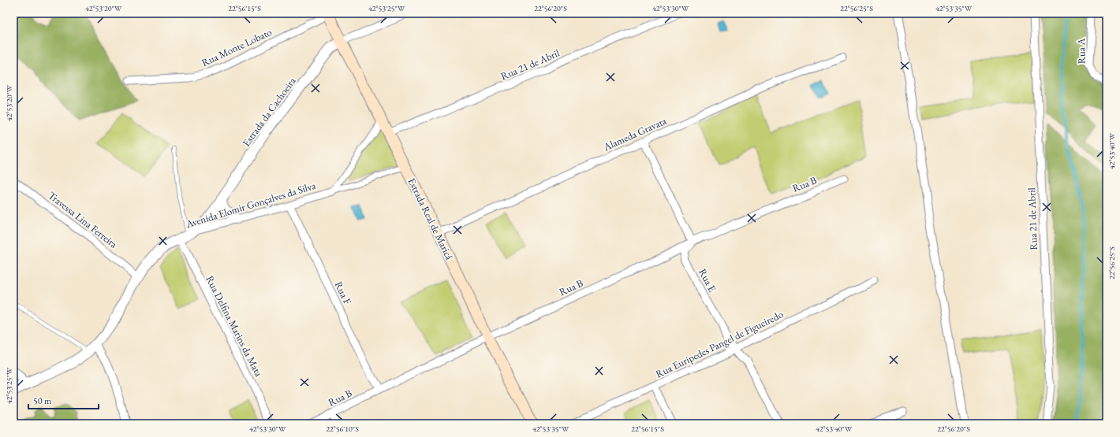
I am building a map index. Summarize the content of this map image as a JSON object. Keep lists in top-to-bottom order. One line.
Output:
{"streets":{"main road":["Estrada Real de Maricá"],"street":["Rua Monte Lobato","Rua A","Rua 21 de Abril","Estrada da Cachoeira","Alameda Gravata","Rua B","Avenida Elomir Gonçalves da Silva","Travessa Lina Ferreira","Rua E","Rua F","Rua Delfina Marins da Mata","Rua Euripedes Pangel de Figueiredo"]},"crossings":[["Rua Monte Lobato","Estrada Real de Maricá"],["Rua 21 de Abril","Estrada Real de Maricá"],["Estrada da Cachoeira","Avenida Elomir Gonçalves da Silva"],["Estrada da Cachoeira","Estrada Real de Maricá"],["Alameda Gravata","Estrada Real de Maricá"],["Rua B","Estrada Real de Maricá"],["Rua B","Rua E"],["Rua B","Rua F"],["Avenida Elomir Gonçalves da Silva","Travessa Lina Ferreira"],["Avenida Elomir Gonçalves da Silva","Rua F"],["Avenida Elomir Gonçalves da Silva","Rua Delfina Marins da Mata"],["Rua E","Rua Euripedes Pangel de Figueiredo"]],"scale_bar":"50 m","coordinates":["42°53'20\"W","22°56'15\"S","42°53'25\"W","22°56'20\"S","42°53'30\"W","22°56'25\"S","42°53'35\"W","42°53'40\"W","22°56'10\"S"]}
